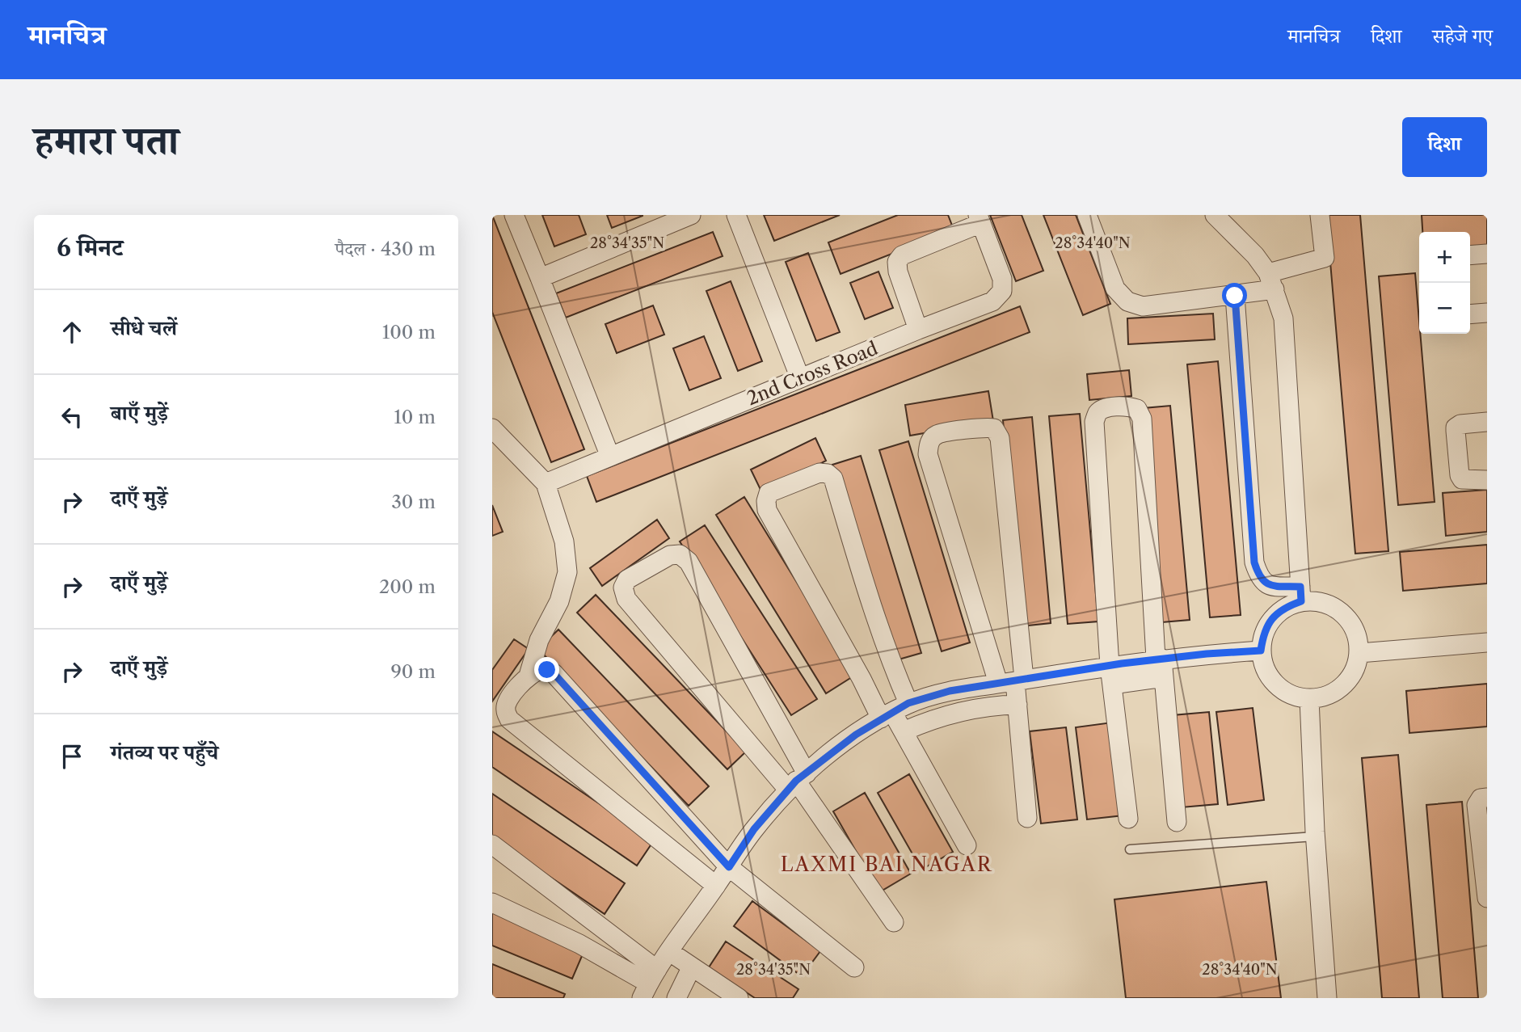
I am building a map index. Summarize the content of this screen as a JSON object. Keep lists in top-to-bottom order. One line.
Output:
{"streets":{"street":["2nd Cross Road"]},"districts":["LAXMI BAI NAGAR"],"page":{"header":"मानचित्र","nav":["मानचित्र","दिशा","सहेजे गए"],"title":"हमारा पता","buttons":"दिशा","heading":["6 मिनट","पैदल · 430 m"],"map_buttons":["+","−"],"list":[["सीधे चलें","100 m"],["बाएँ मुड़ें","10 m"],["दाएँ मुड़ें","30 m"],["दाएँ मुड़ें","200 m"],["दाएँ मुड़ें","90 m"],"गंतव्य पर पहुँचे"]},"coordinates":["28°34'35\"N","28°34'40\"N"]}
